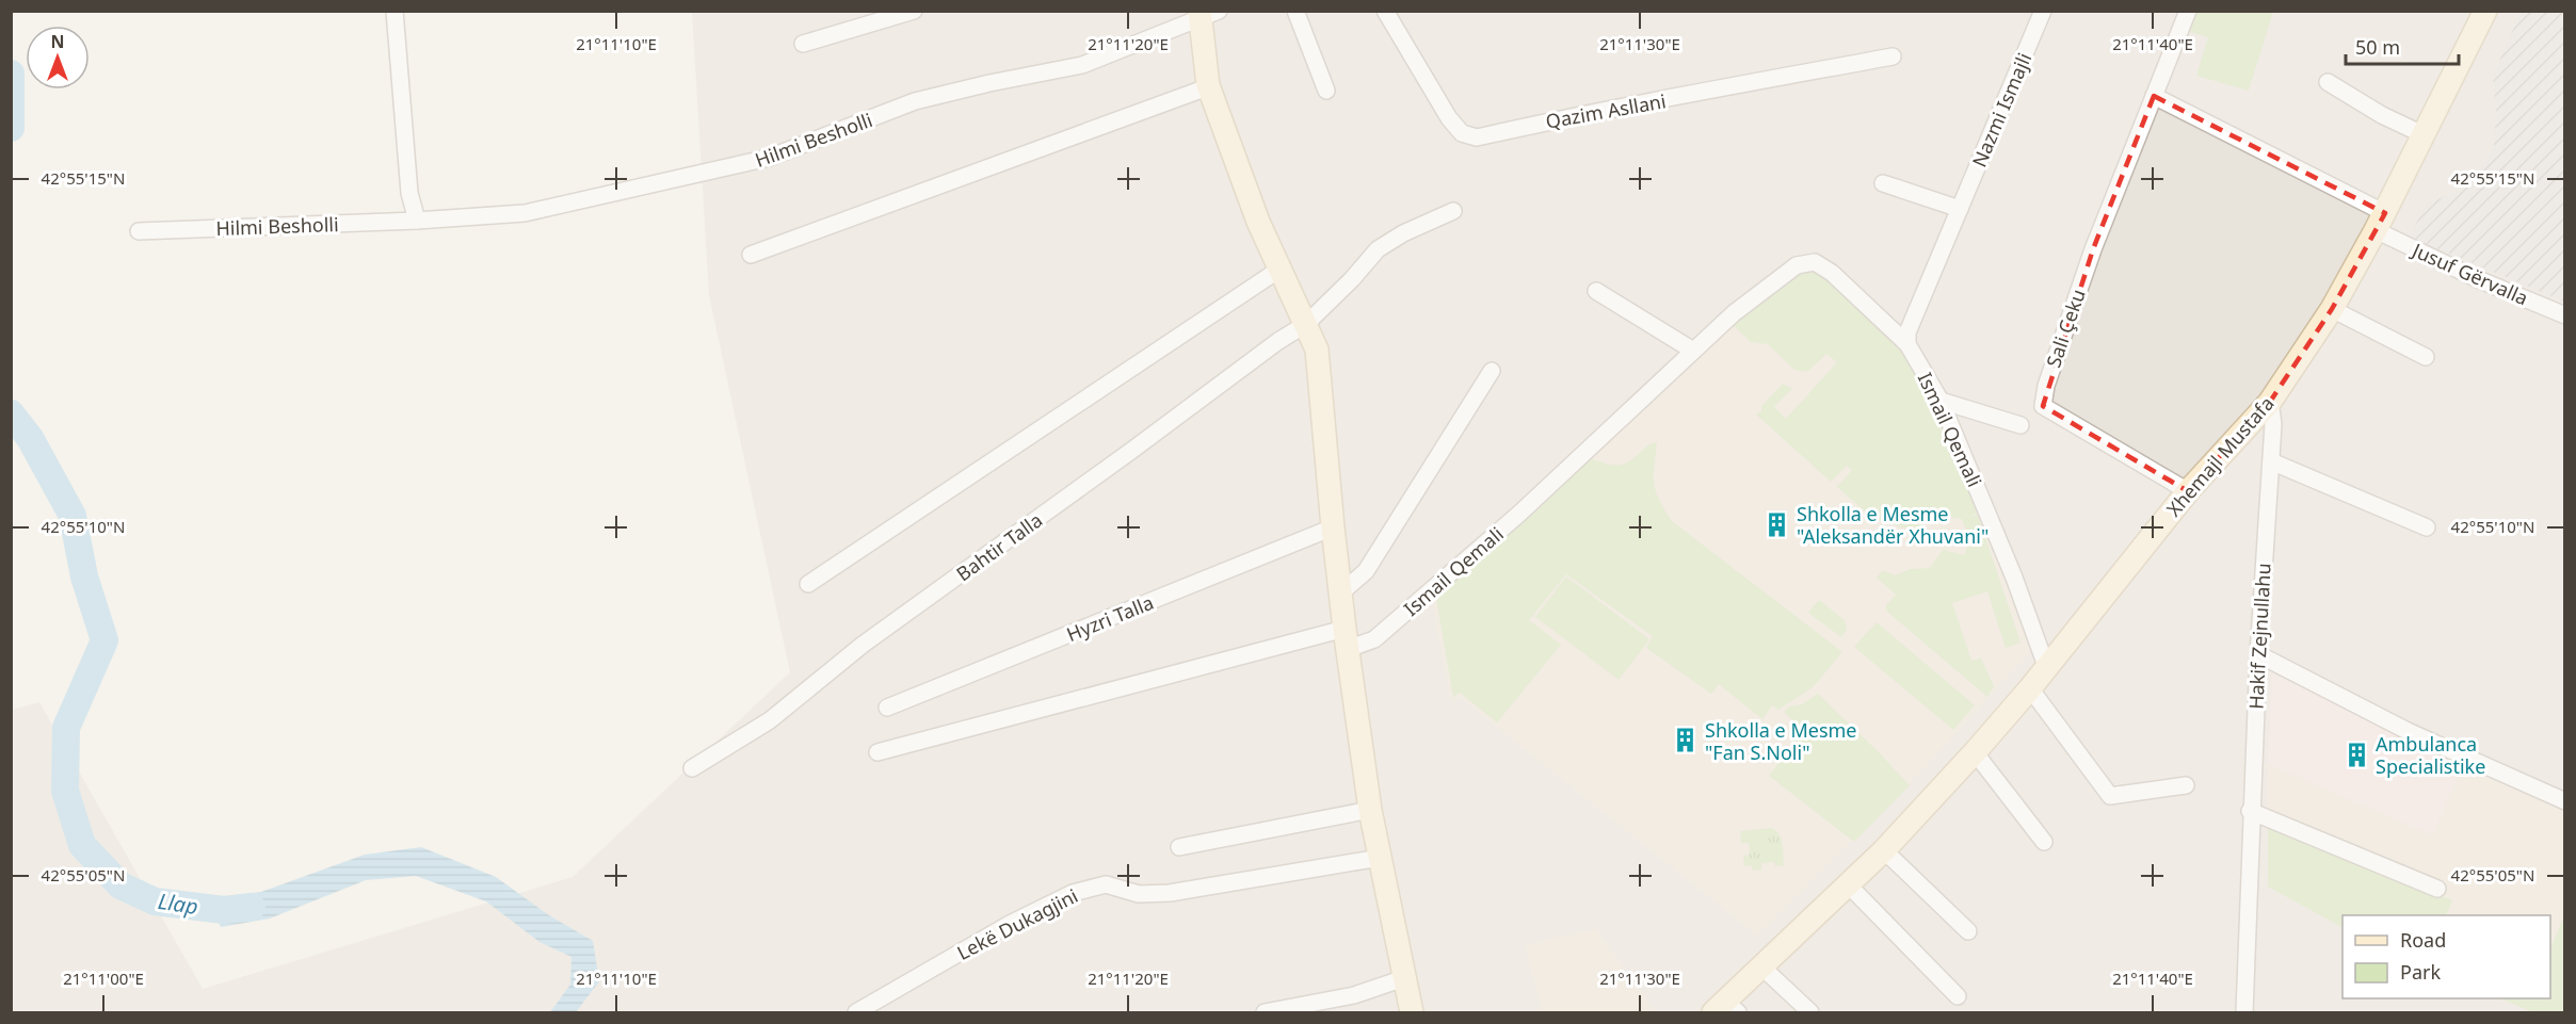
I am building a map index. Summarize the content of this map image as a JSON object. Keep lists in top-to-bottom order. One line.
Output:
{"streets":{"main road":["Xhemajl Mustafa"],"street":["Nazmi Ismajli","Qazim Asllani","Hilmi Besholli","Jusuf Gërvalla","Sali Çeku","Ismail Qemali","Bahtir Talla","Hyzri Talla","Hakif Zejnullahu","Lekë Dukagjini"]},"crossings":[["Nazmi Ismajli","Ismail Qemali"],["Jusuf Gërvalla","Xhemajl Mustafa"],["Sali Çeku","Xhemajl Mustafa"],["Ismail Qemali","Xhemajl Mustafa"],["Xhemajl Mustafa","Hakif Zejnullahu"]],"water":["Llap"],"places":{"building":["Shkolla e Mesme \"Aleksandër Xhuvani\"","Shkolla e Mesme \"Fan S.Noli\"","Ambulanca Specialistike"]},"legend":["Road","Park"],"scale_bar":"50 m","north":"top","coordinates":["21°11'10\"E","21°11'20\"E","21°11'30\"E","21°11'40\"E","42°55'15\"N","42°55'10\"N","42°55'05\"N","21°11'00\"E"]}
